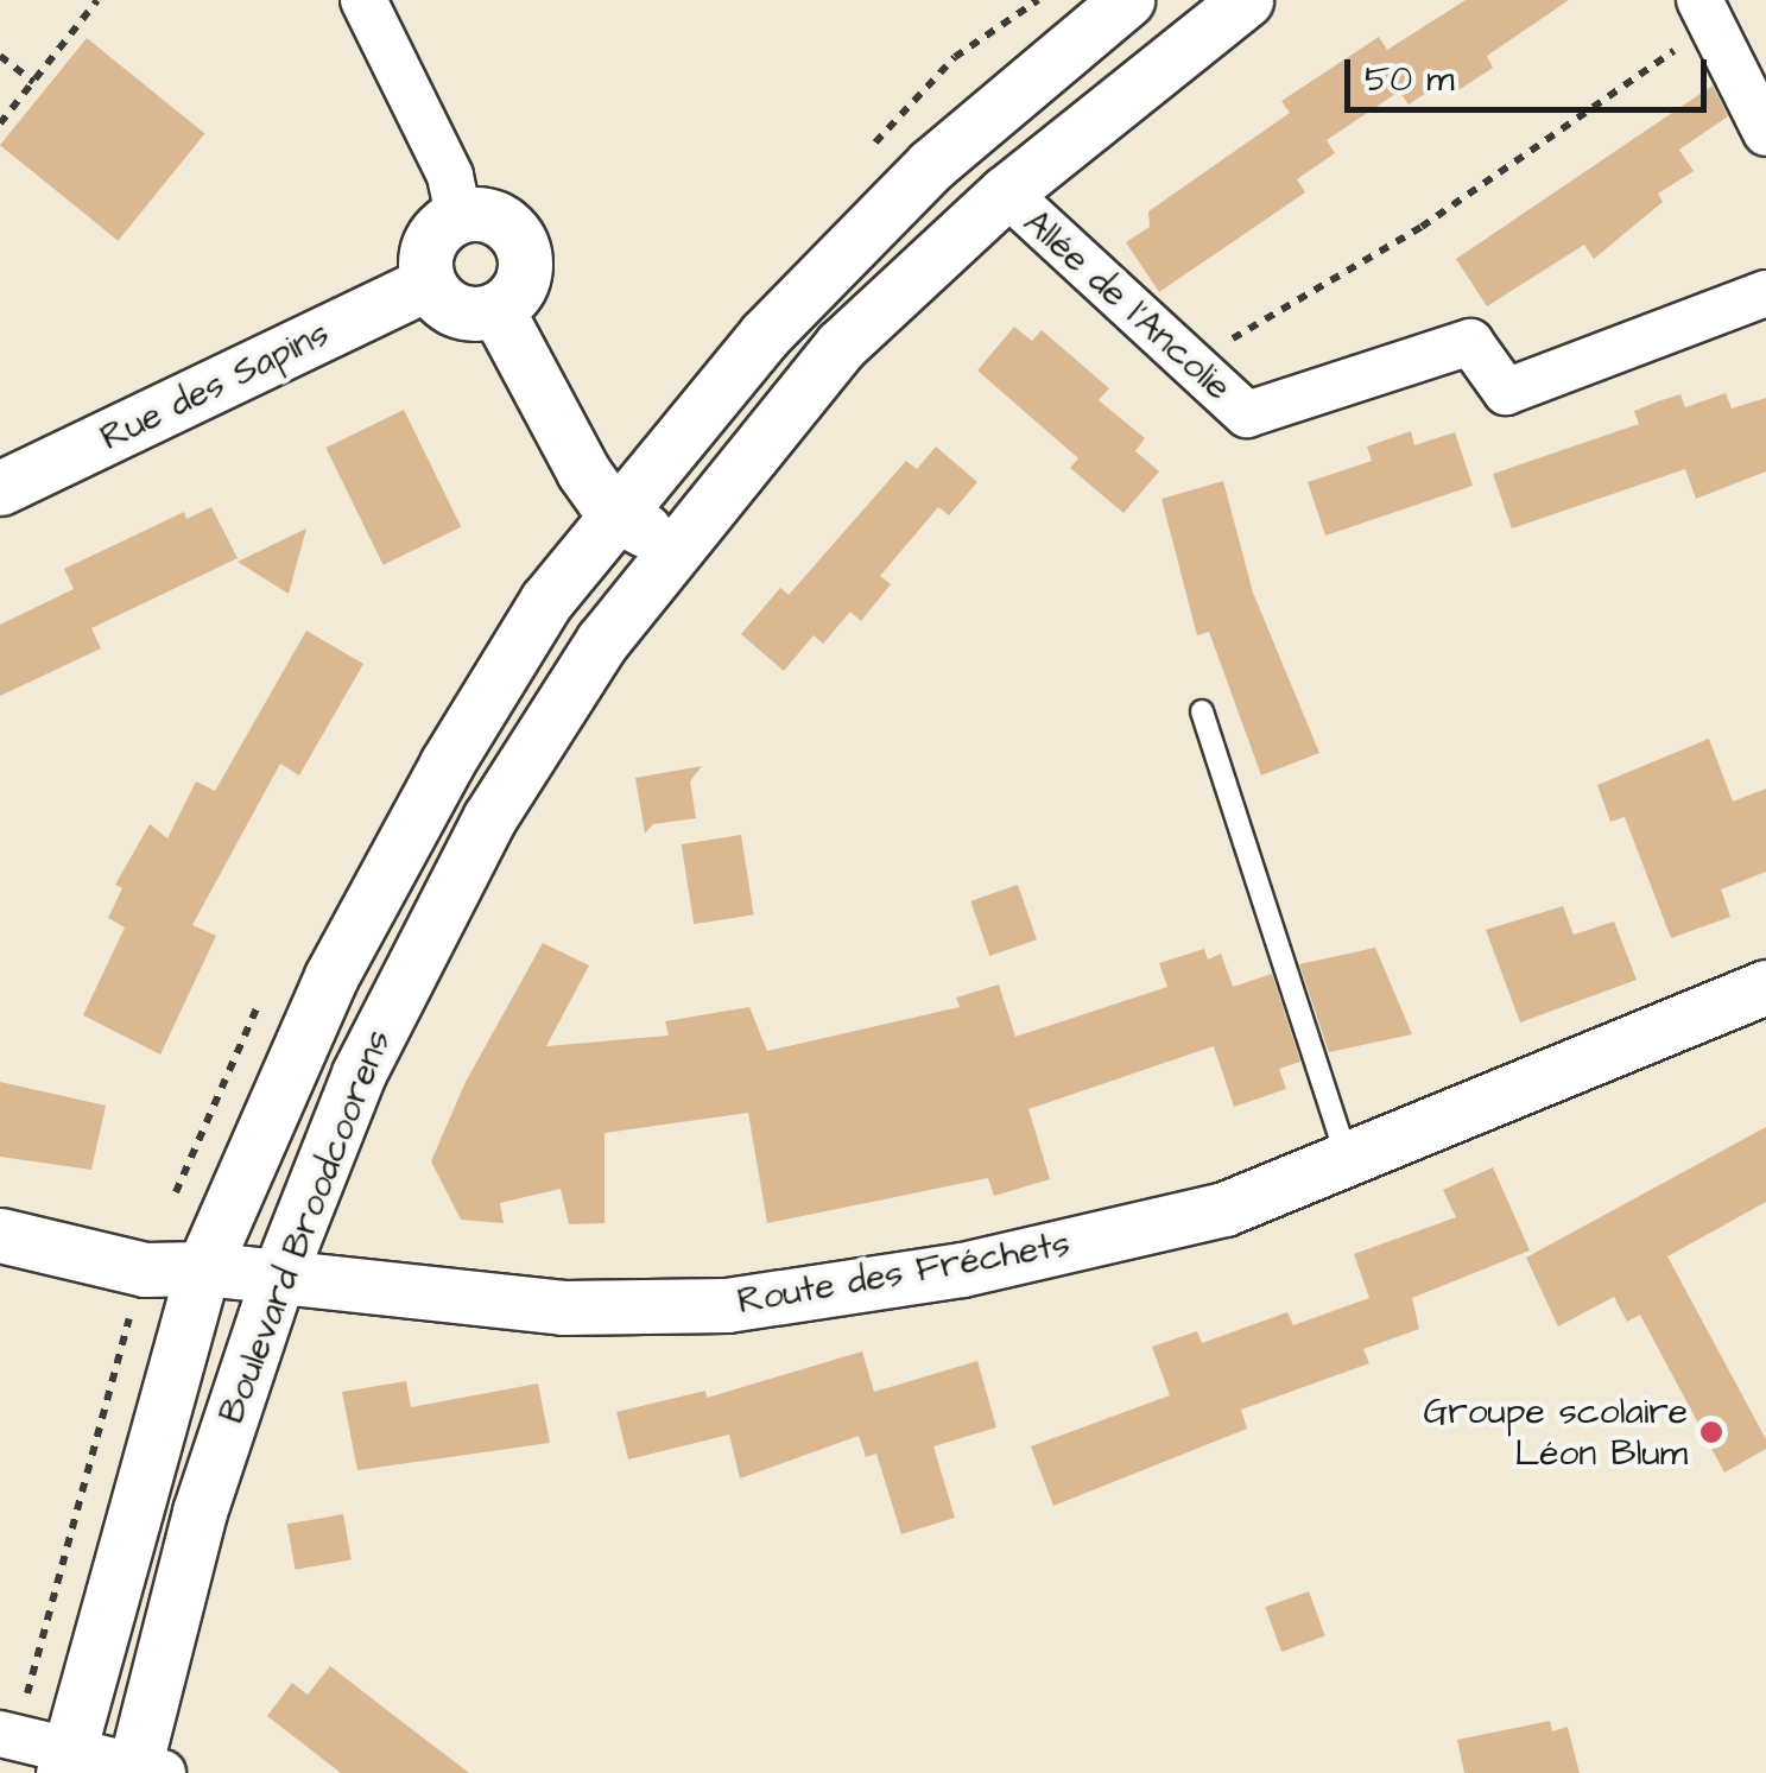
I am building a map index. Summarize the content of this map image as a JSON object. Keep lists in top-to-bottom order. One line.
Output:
{"streets":{"street":["Allée de l'Ancolie","Rue des Sapins","Boulevard Broodcoorens","Route des Fréchets"]},"crossings":[["Allée de l'Ancolie","Boulevard Broodcoorens"],["Boulevard Broodcoorens","Route des Fréchets"]],"places":["Groupe scolaire Léon Blum"],"scale_bar":"50 m"}
